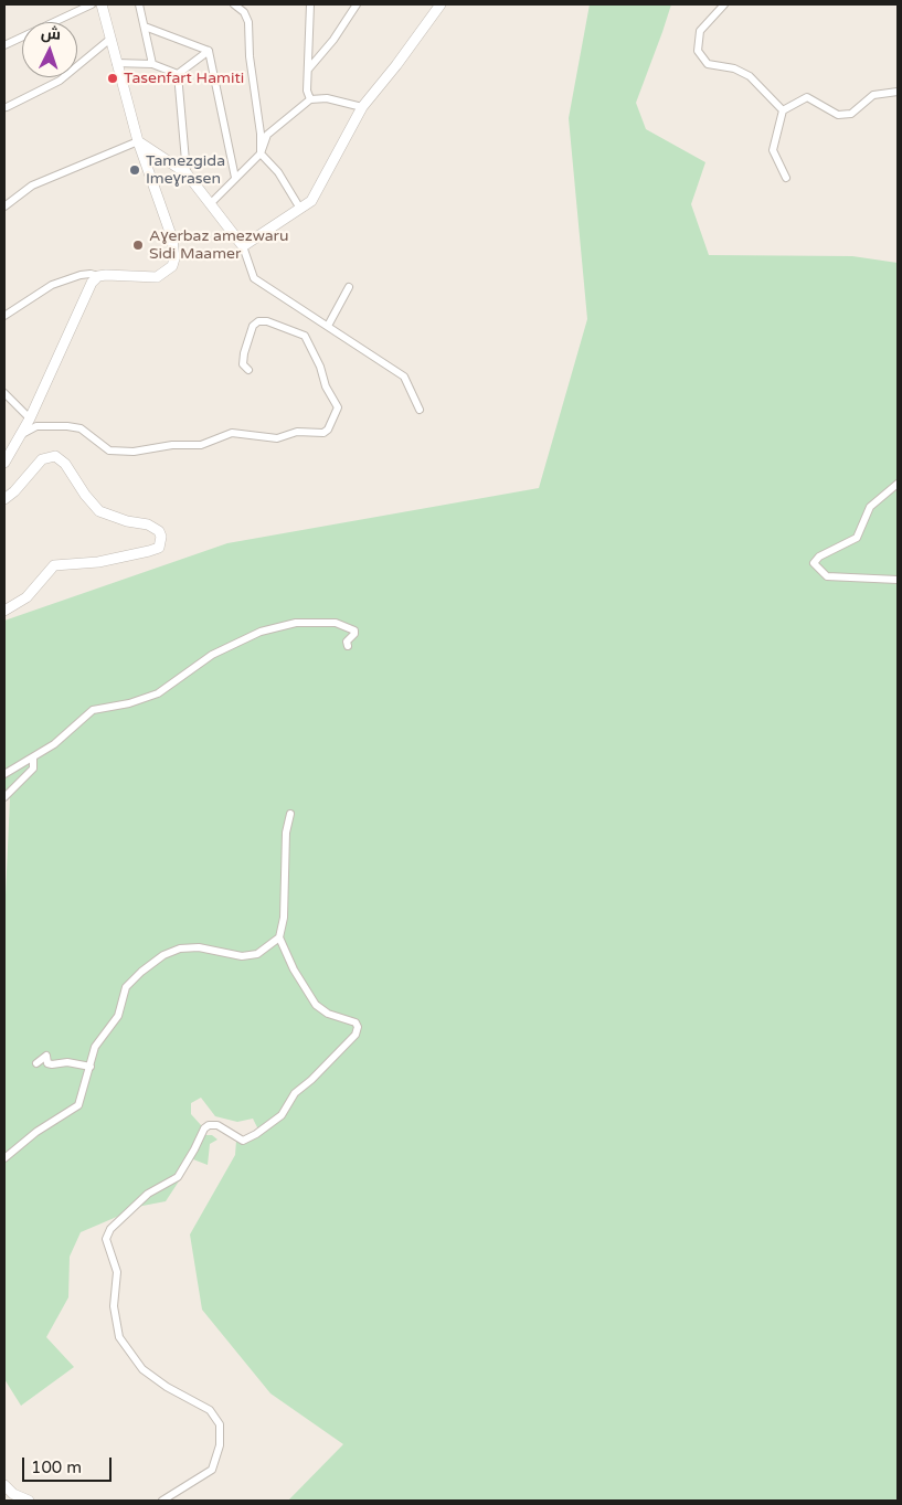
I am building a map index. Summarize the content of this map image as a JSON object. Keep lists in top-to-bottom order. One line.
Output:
{"places":["Tasenfart Hamiti","Tamezgida Imeɣrasen","Aɣerbaz amezwaru Sidi Maamer"],"scale_bar":"100 m","north":"top"}
